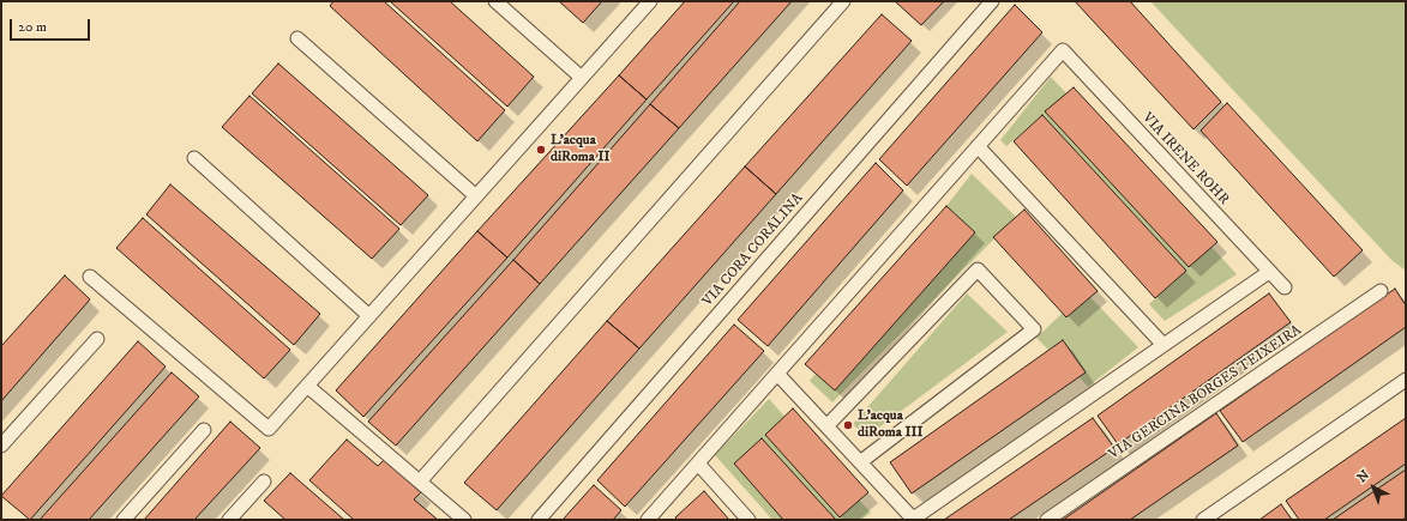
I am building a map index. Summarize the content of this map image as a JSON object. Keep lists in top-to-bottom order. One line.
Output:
{"streets":{"lane":["VIA IRENE ROHR","VIA CORA CORALINA","VIA GERCINA BORGES TEIXEIRA"]},"places":["L'acqua diRoma II","L'acqua diRoma III"],"scale_bar":"20 m","north":"top left"}
